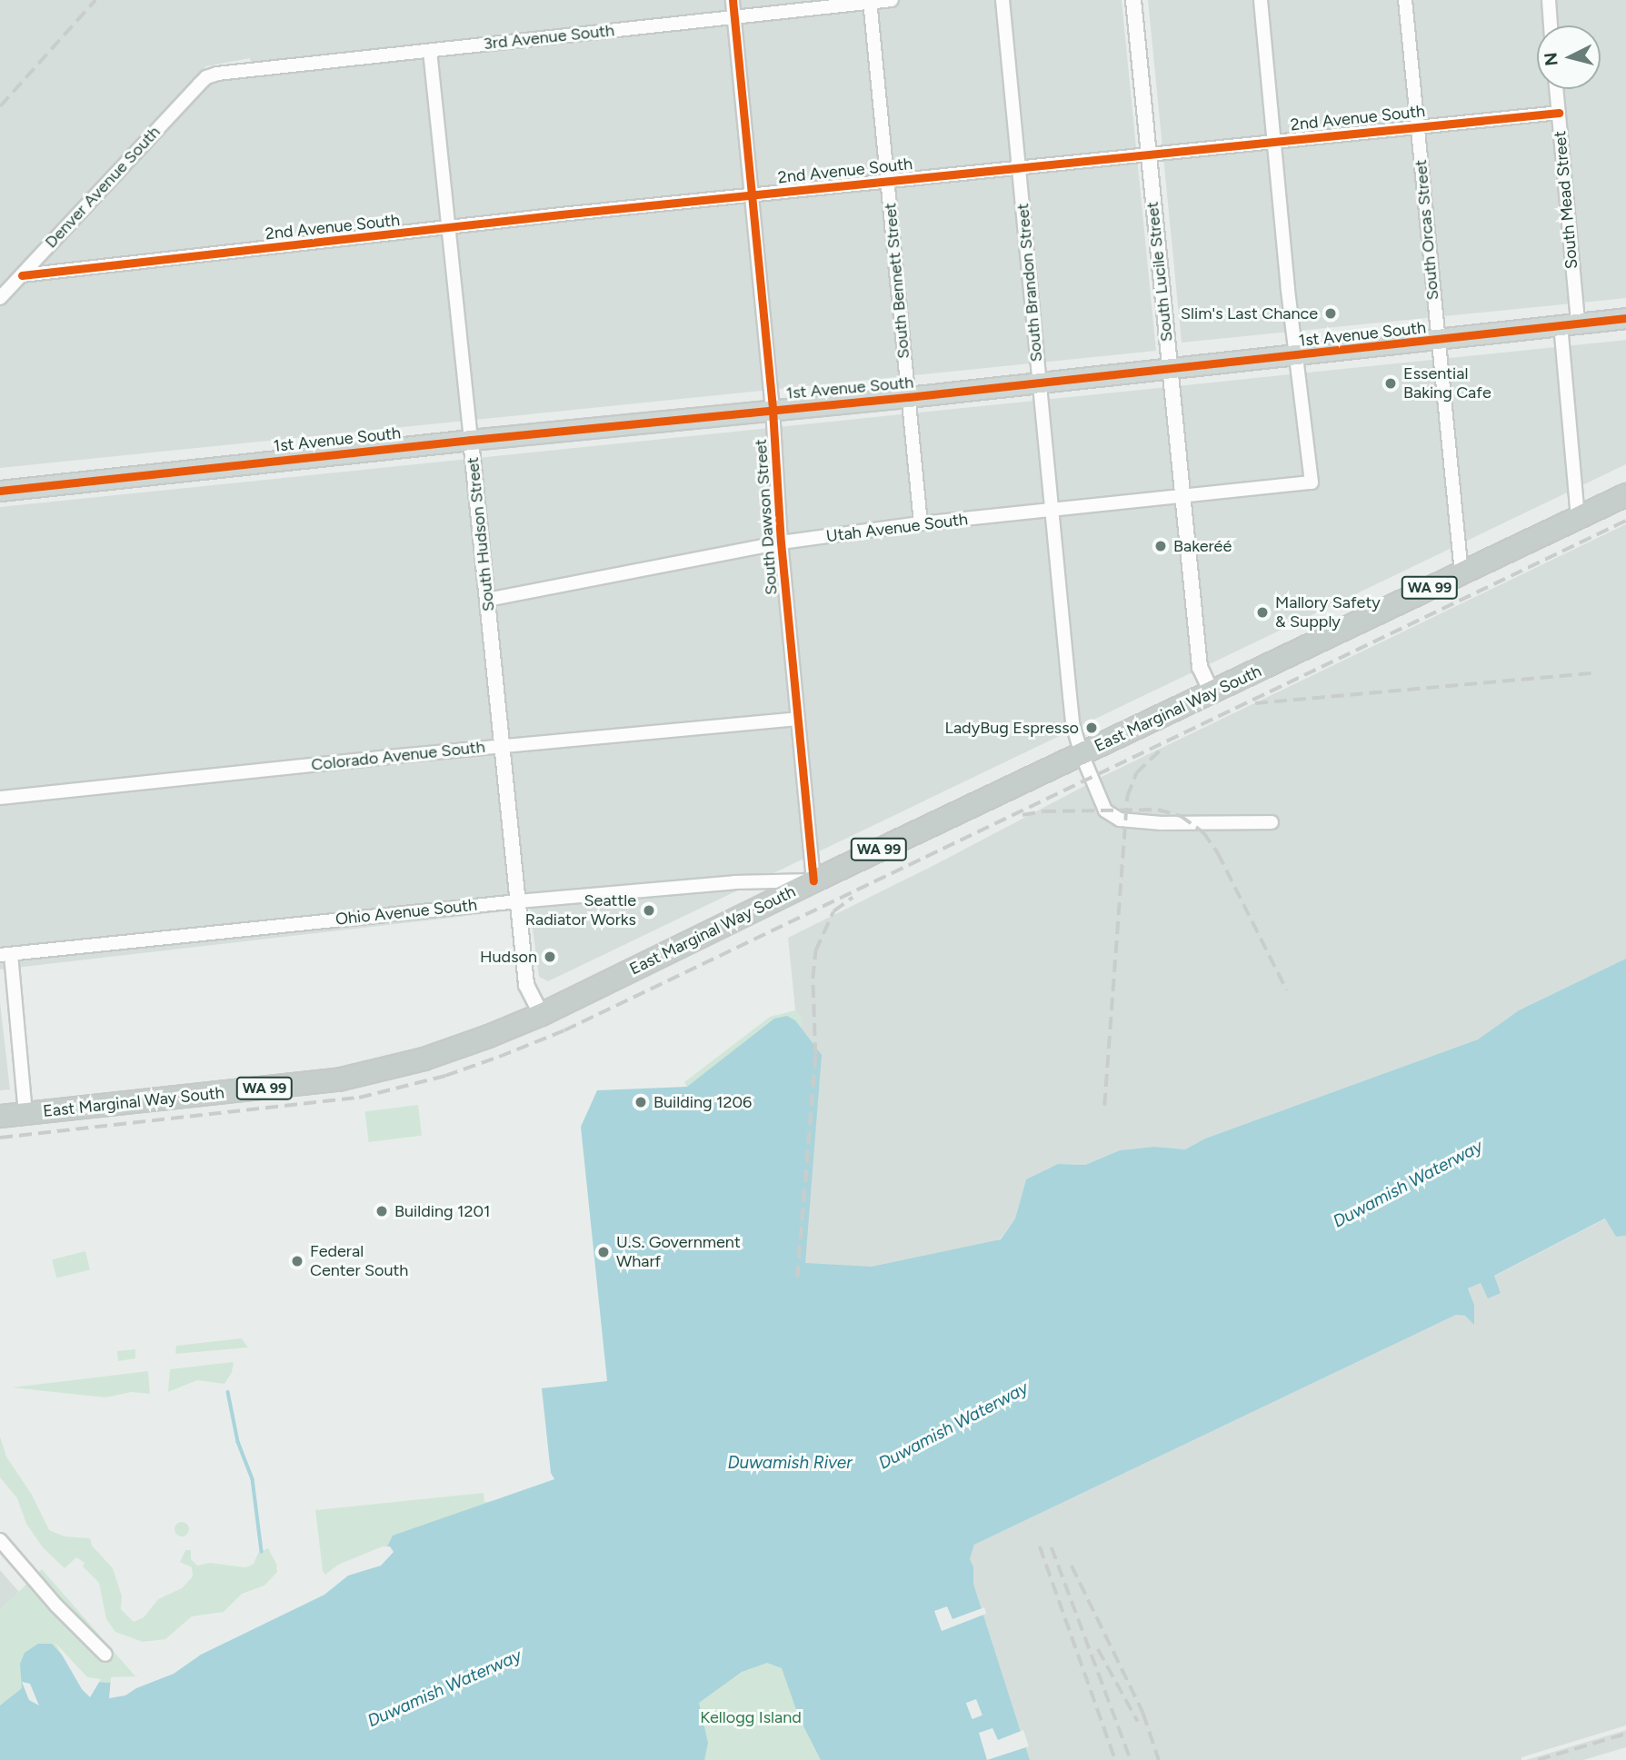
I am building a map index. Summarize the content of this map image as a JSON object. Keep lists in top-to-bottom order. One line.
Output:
{"streets":{"highway":["WA 99","East Marginal Way South"],"main road":["1st Avenue South"],"street":["3rd Avenue South","2nd Avenue South","Denver Avenue South","South Mead Street","South Orcas Street","South Lucile Street","South Bennett Street","South Brandon Street","South Dawson Street","Utah Avenue South","South Hudson Street","Colorado Avenue South","Ohio Avenue South"]},"crossings":[["3rd Avenue South","Denver Avenue South"],["3rd Avenue South","South Bennett Street"],["3rd Avenue South","South Dawson Street"],["3rd Avenue South","South Hudson Street"],["2nd Avenue South","Denver Avenue South"],["2nd Avenue South","South Mead Street"],["2nd Avenue South","South Orcas Street"],["2nd Avenue South","South Lucile Street"],["2nd Avenue South","South Bennett Street"],["2nd Avenue South","South Brandon Street"],["2nd Avenue South","South Dawson Street"],["2nd Avenue South","South Hudson Street"],["South Mead Street","1st Avenue South"],["South Mead Street","East Marginal Way South"],["South Orcas Street","1st Avenue South"],["South Orcas Street","East Marginal Way South"],["South Lucile Street","1st Avenue South"],["South Lucile Street","Utah Avenue South"],["South Lucile Street","East Marginal Way South"],["South Bennett Street","1st Avenue South"],["South Bennett Street","Utah Avenue South"],["South Brandon Street","1st Avenue South"],["South Brandon Street","Utah Avenue South"],["South Brandon Street","East Marginal Way South"],["1st Avenue South","South Dawson Street"],["1st Avenue South","Utah Avenue South"],["1st Avenue South","South Hudson Street"],["South Dawson Street","Utah Avenue South"],["South Dawson Street","East Marginal Way South"],["South Dawson Street","Colorado Avenue South"],["South Dawson Street","Ohio Avenue South"],["Utah Avenue South","South Hudson Street"],["South Hudson Street","East Marginal Way South"],["South Hudson Street","Colorado Avenue South"],["South Hudson Street","Ohio Avenue South"],["East Marginal Way South","Ohio Avenue South"]],"water":["Duwamish Waterway","Duwamish River"],"parks":["Kellogg Island"],"places":["Slim's Last Chance","Essential Baking Cafe","Bakeréé","Mallory Safety & Supply","LadyBug Espresso","Seattle Radiator Works","Hudson","Building 1206","Building 1201","U.S. Government Wharf","Federal Center South"],"north":"left"}
